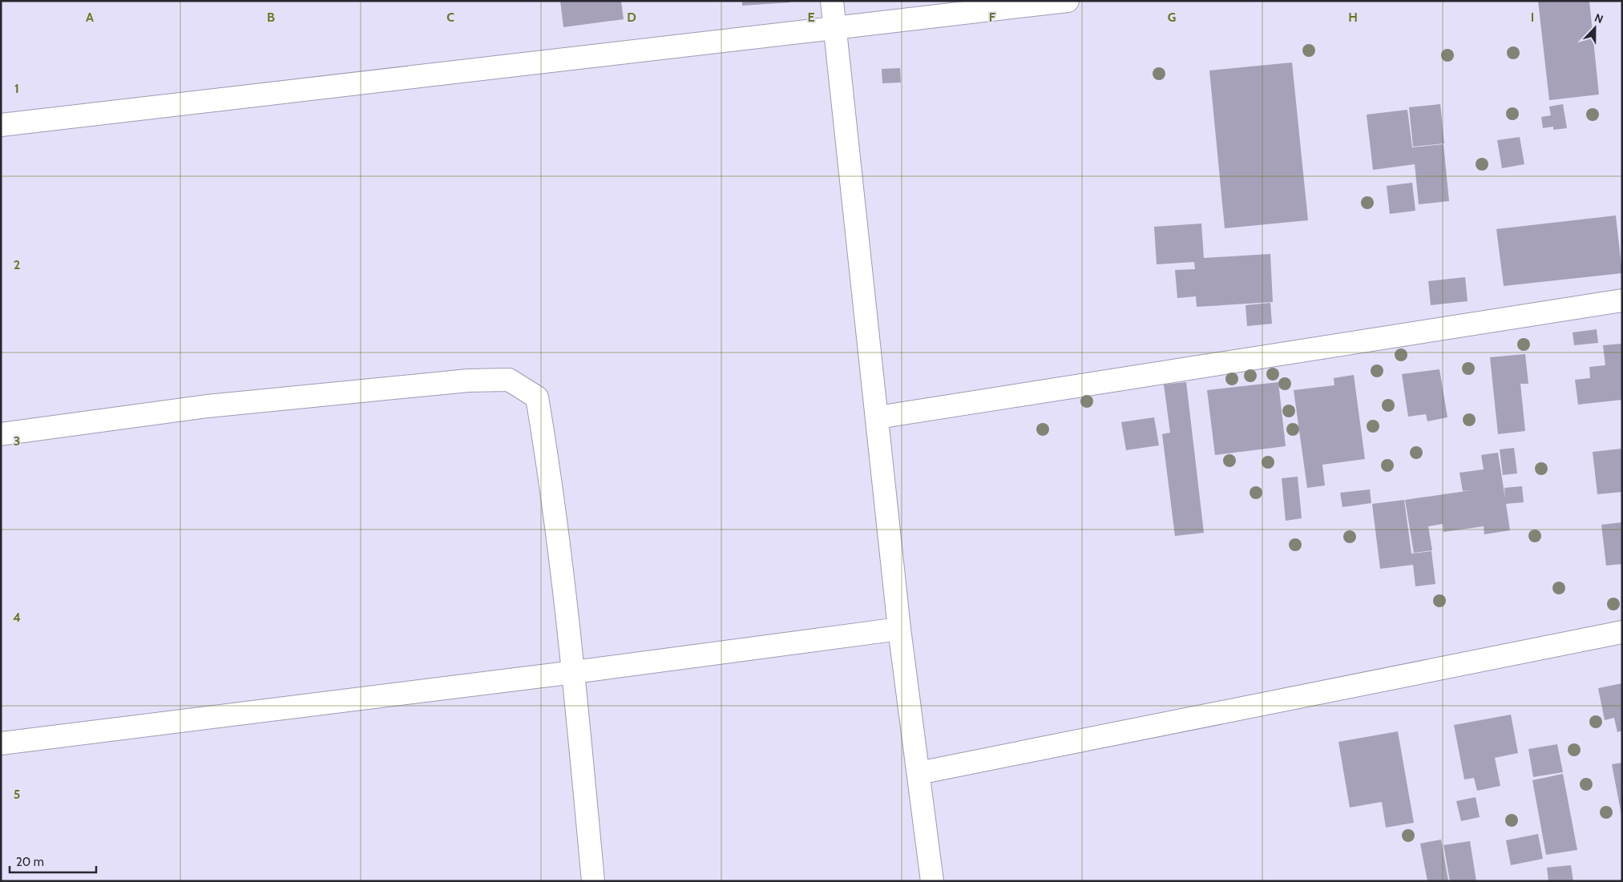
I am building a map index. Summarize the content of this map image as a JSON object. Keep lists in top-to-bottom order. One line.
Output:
{"scale_bar":"20 m","north":"top","grid":{"columns":["A","B","C","D","E","F","G","H","I"],"rows":["1","2","3","4","5"]}}
